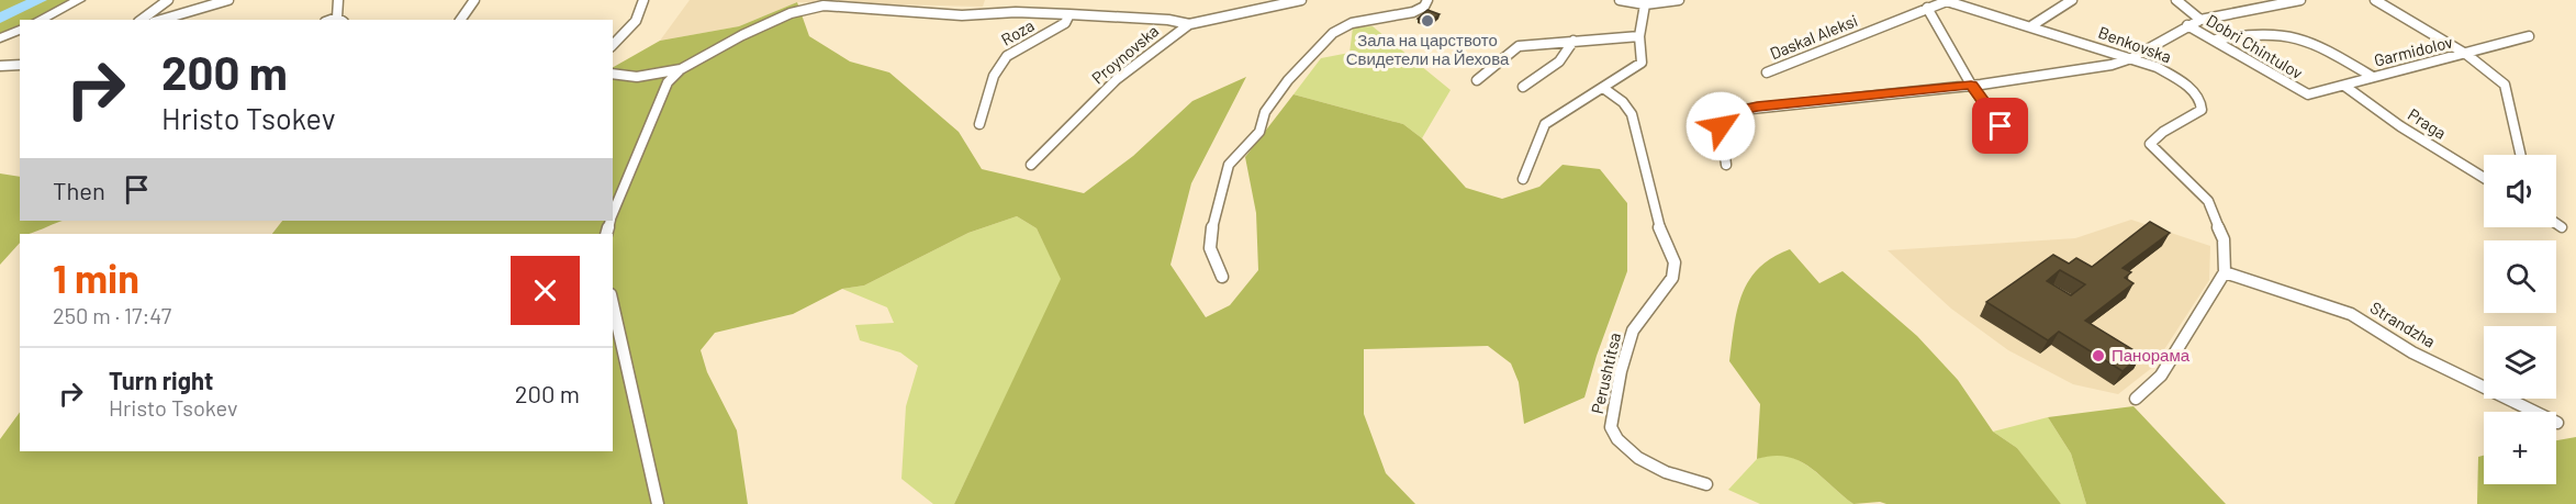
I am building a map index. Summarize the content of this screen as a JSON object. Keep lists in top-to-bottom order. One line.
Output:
{"streets":{"street":["Roza","Daskal Aleksi","Benkovska","Dobri Chintulov","Garmidolov","Proynovska","Praga","Strandzha","Perushtitsa"]},"crossings":[["Daskal Aleksi","Benkovska"],["Benkovska","Strandzha"],["Dobri Chintulov","Garmidolov"],["Garmidolov","Praga"]],"places":["Зала на царството Свидетели на Йехова","Панорама"],"page":{"turn":["200 m","Hristo Tsokev"],"map_buttons":"+","then":"Then","heading":["1 min","250 m · 17:47"],"list":[{"name":"Turn right","note":"Hristo Tsokev","value":"200 m"}]}}
